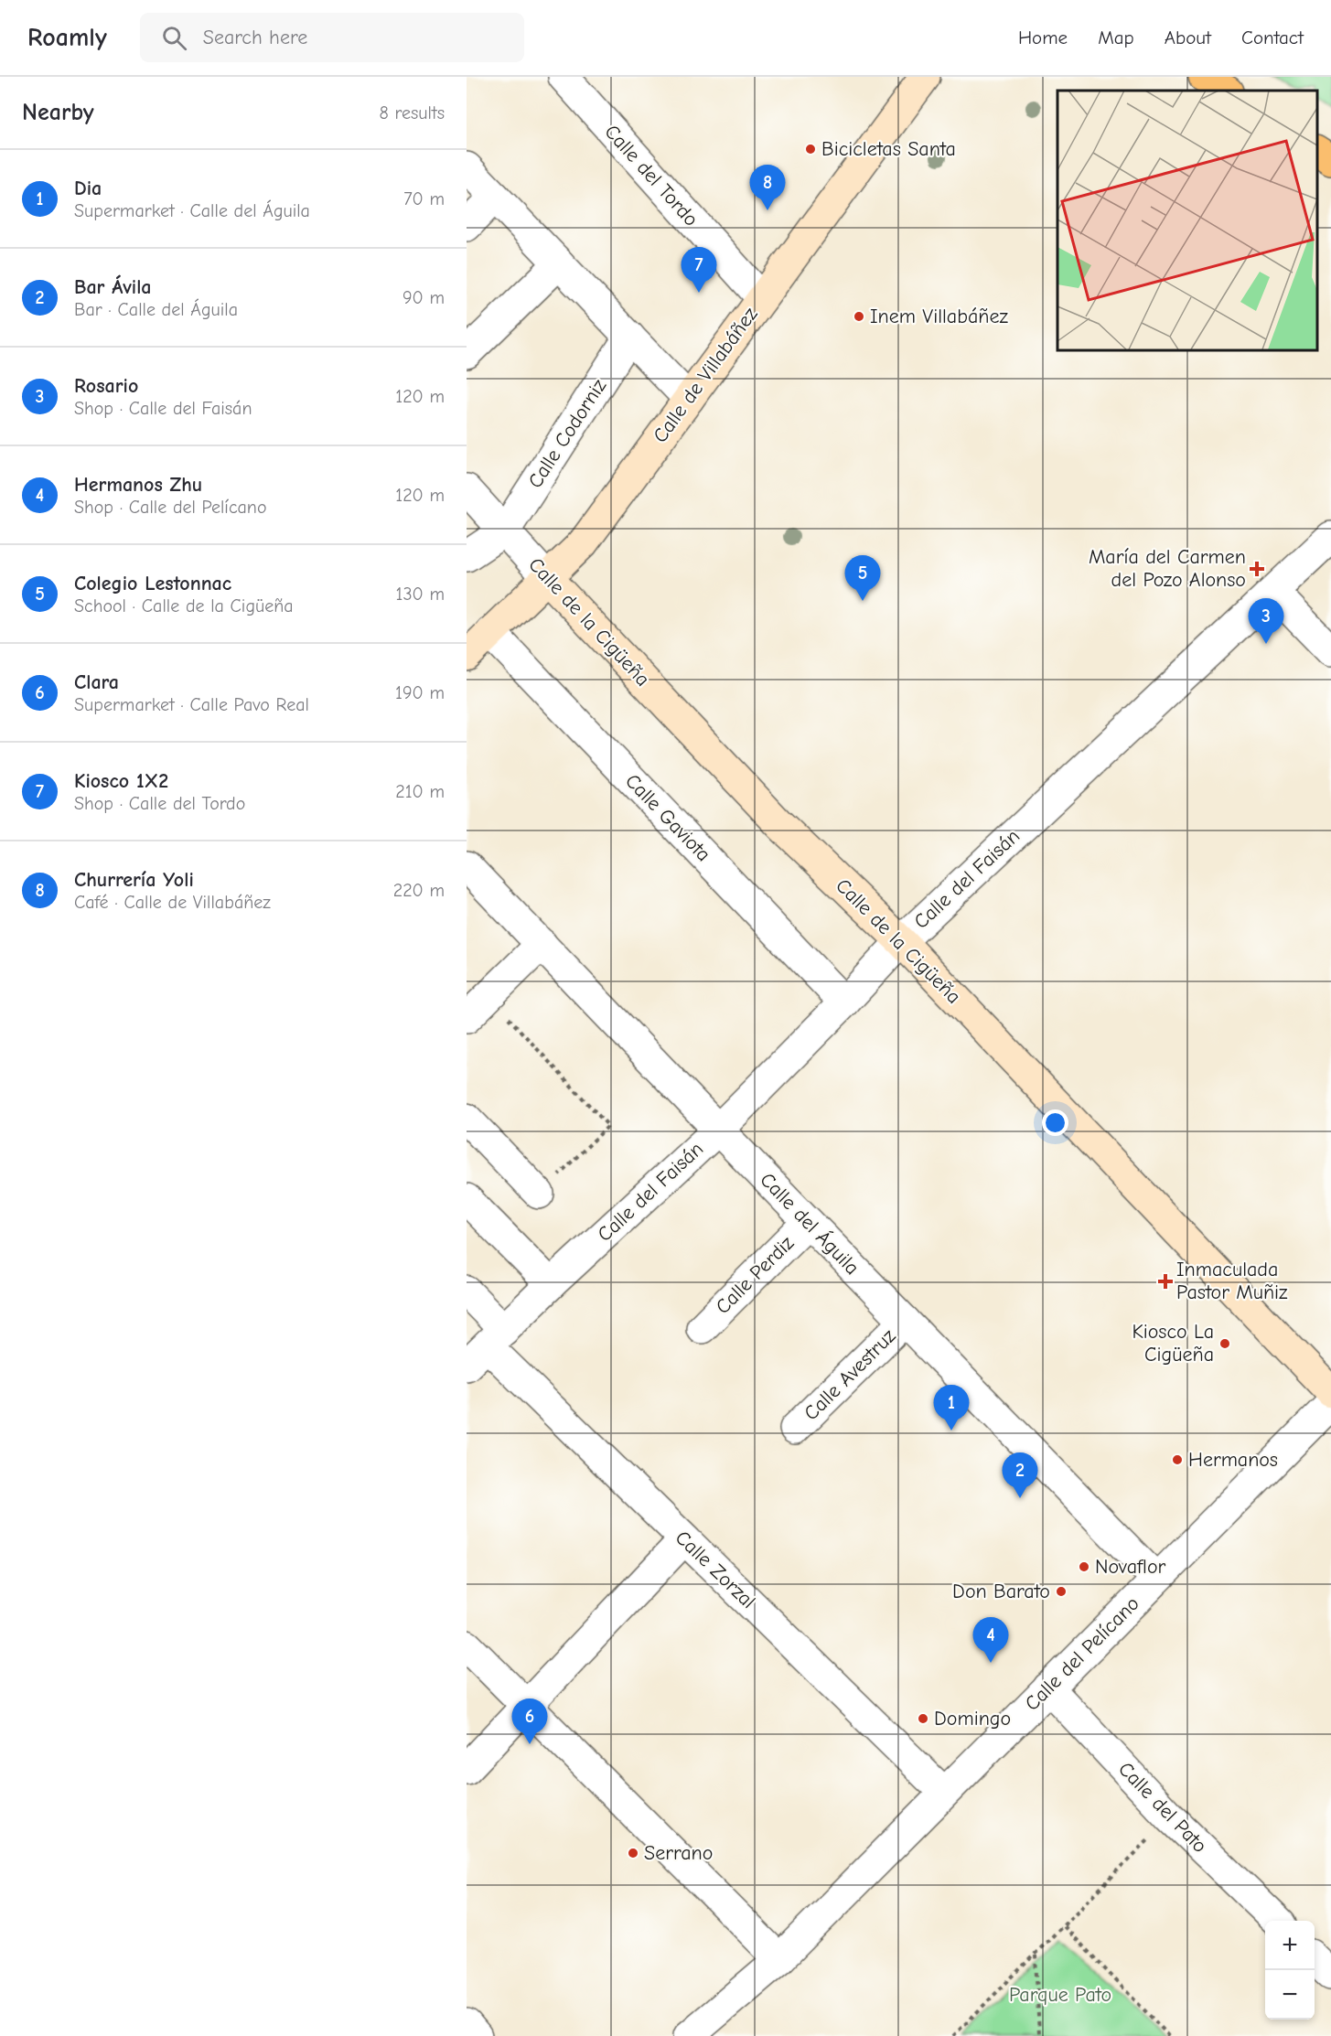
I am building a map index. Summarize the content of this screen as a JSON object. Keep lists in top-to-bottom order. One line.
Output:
{"streets":{"street":["Calle del Tordo","Calle de Villabáñez","Calle Codorniz","Calle de la Cigüeña","Calle Gaviota","Calle del Faisán","Calle del Águila","Calle Perdiz","Calle Avestruz","Calle Zorzal","Calle del Pelícano","Calle del Pato"]},"crossings":[["Calle del Tordo","Calle de Villabáñez"],["Calle de Villabáñez","Calle de la Cigüeña"],["Calle de Villabáñez","Calle Gaviota"],["Calle Codorniz","Calle de la Cigüeña"],["Calle de la Cigüeña","Calle del Faisán"],["Calle Gaviota","Calle del Faisán"],["Calle del Faisán","Calle del Águila"],["Calle del Faisán","Calle Zorzal"],["Calle del Águila","Calle Perdiz"],["Calle del Águila","Calle Avestruz"],["Calle del Águila","Calle del Pelícano"],["Calle Zorzal","Calle del Pelícano"],["Calle del Pelícano","Calle del Pato"]],"parks":["Parque Pato"],"places":{"other":["Bicicletas Santa","Inem Villabáñez","Kiosco La Cigüeña","Hermanos","Novaflor","Don Barato","Domingo","Serrano"],"health":["María del Carmen del Pozo Alonso","Inmaculada Pastor Muñiz"]},"page":{"header":"Roamly","search":"Search here","nav":["Home","Map","About","Contact"],"heading":["Nearby","8 results"],"list":[{"mark":"1","name":"Dia","note":"Supermarket · Calle del Águila","value":"70 m"},{"mark":"2","name":"Bar Ávila","note":"Bar · Calle del Águila","value":"90 m"},{"mark":"3","name":"Rosario","note":"Shop · Calle del Faisán","value":"120 m"},{"mark":"4","name":"Hermanos Zhu","note":"Shop · Calle del Pelícano","value":"120 m"},{"mark":"5","name":"Colegio Lestonnac","note":"School · Calle de la Cigüeña","value":"130 m"},{"mark":"6","name":"Clara","note":"Supermarket · Calle Pavo Real","value":"190 m"},{"mark":"7","name":"Kiosco 1X2","note":"Shop · Calle del Tordo","value":"210 m"},{"mark":"8","name":"Churrería Yoli","note":"Café · Calle de Villabáñez","value":"220 m"}],"pins":["8","7","5","3","1","2","4","6"],"map_buttons":["+","−"]}}
